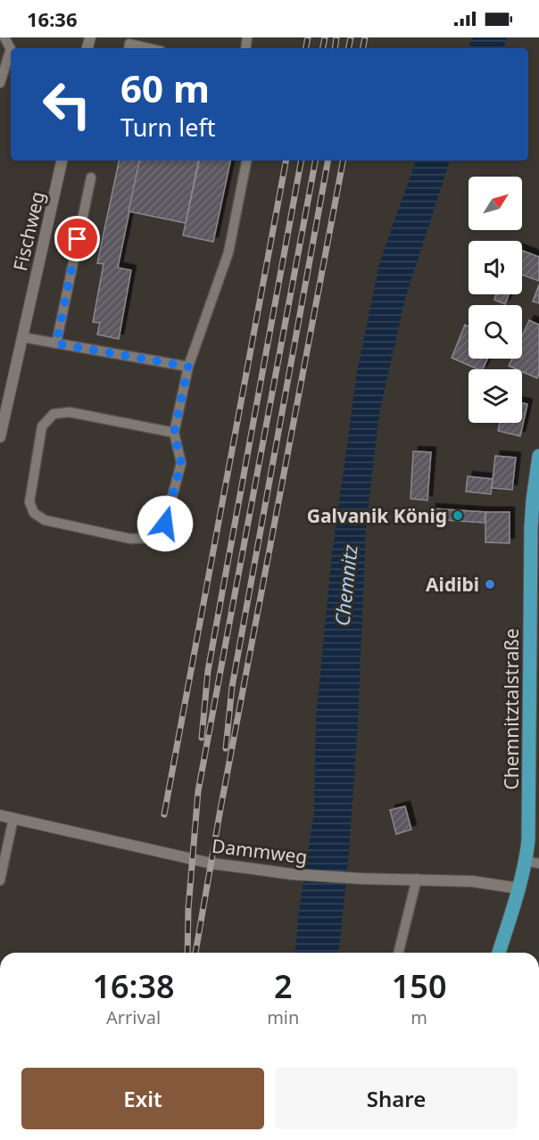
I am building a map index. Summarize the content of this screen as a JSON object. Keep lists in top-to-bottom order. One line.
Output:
{"streets":{"main road":["Chemnitztalstraße"],"street":["Fischweg","Dammweg"]},"crossings":[["Chemnitztalstraße","Dammweg"]],"water":["Chemnitz"],"places":["Galvanik König","Aidibi"],"north":"top right","page":{"status":"16:36","turn":["60 m","Turn left"],"eta":["16:38","Arrival","2","min","150","m"],"buttons":["Exit","Share"]}}
